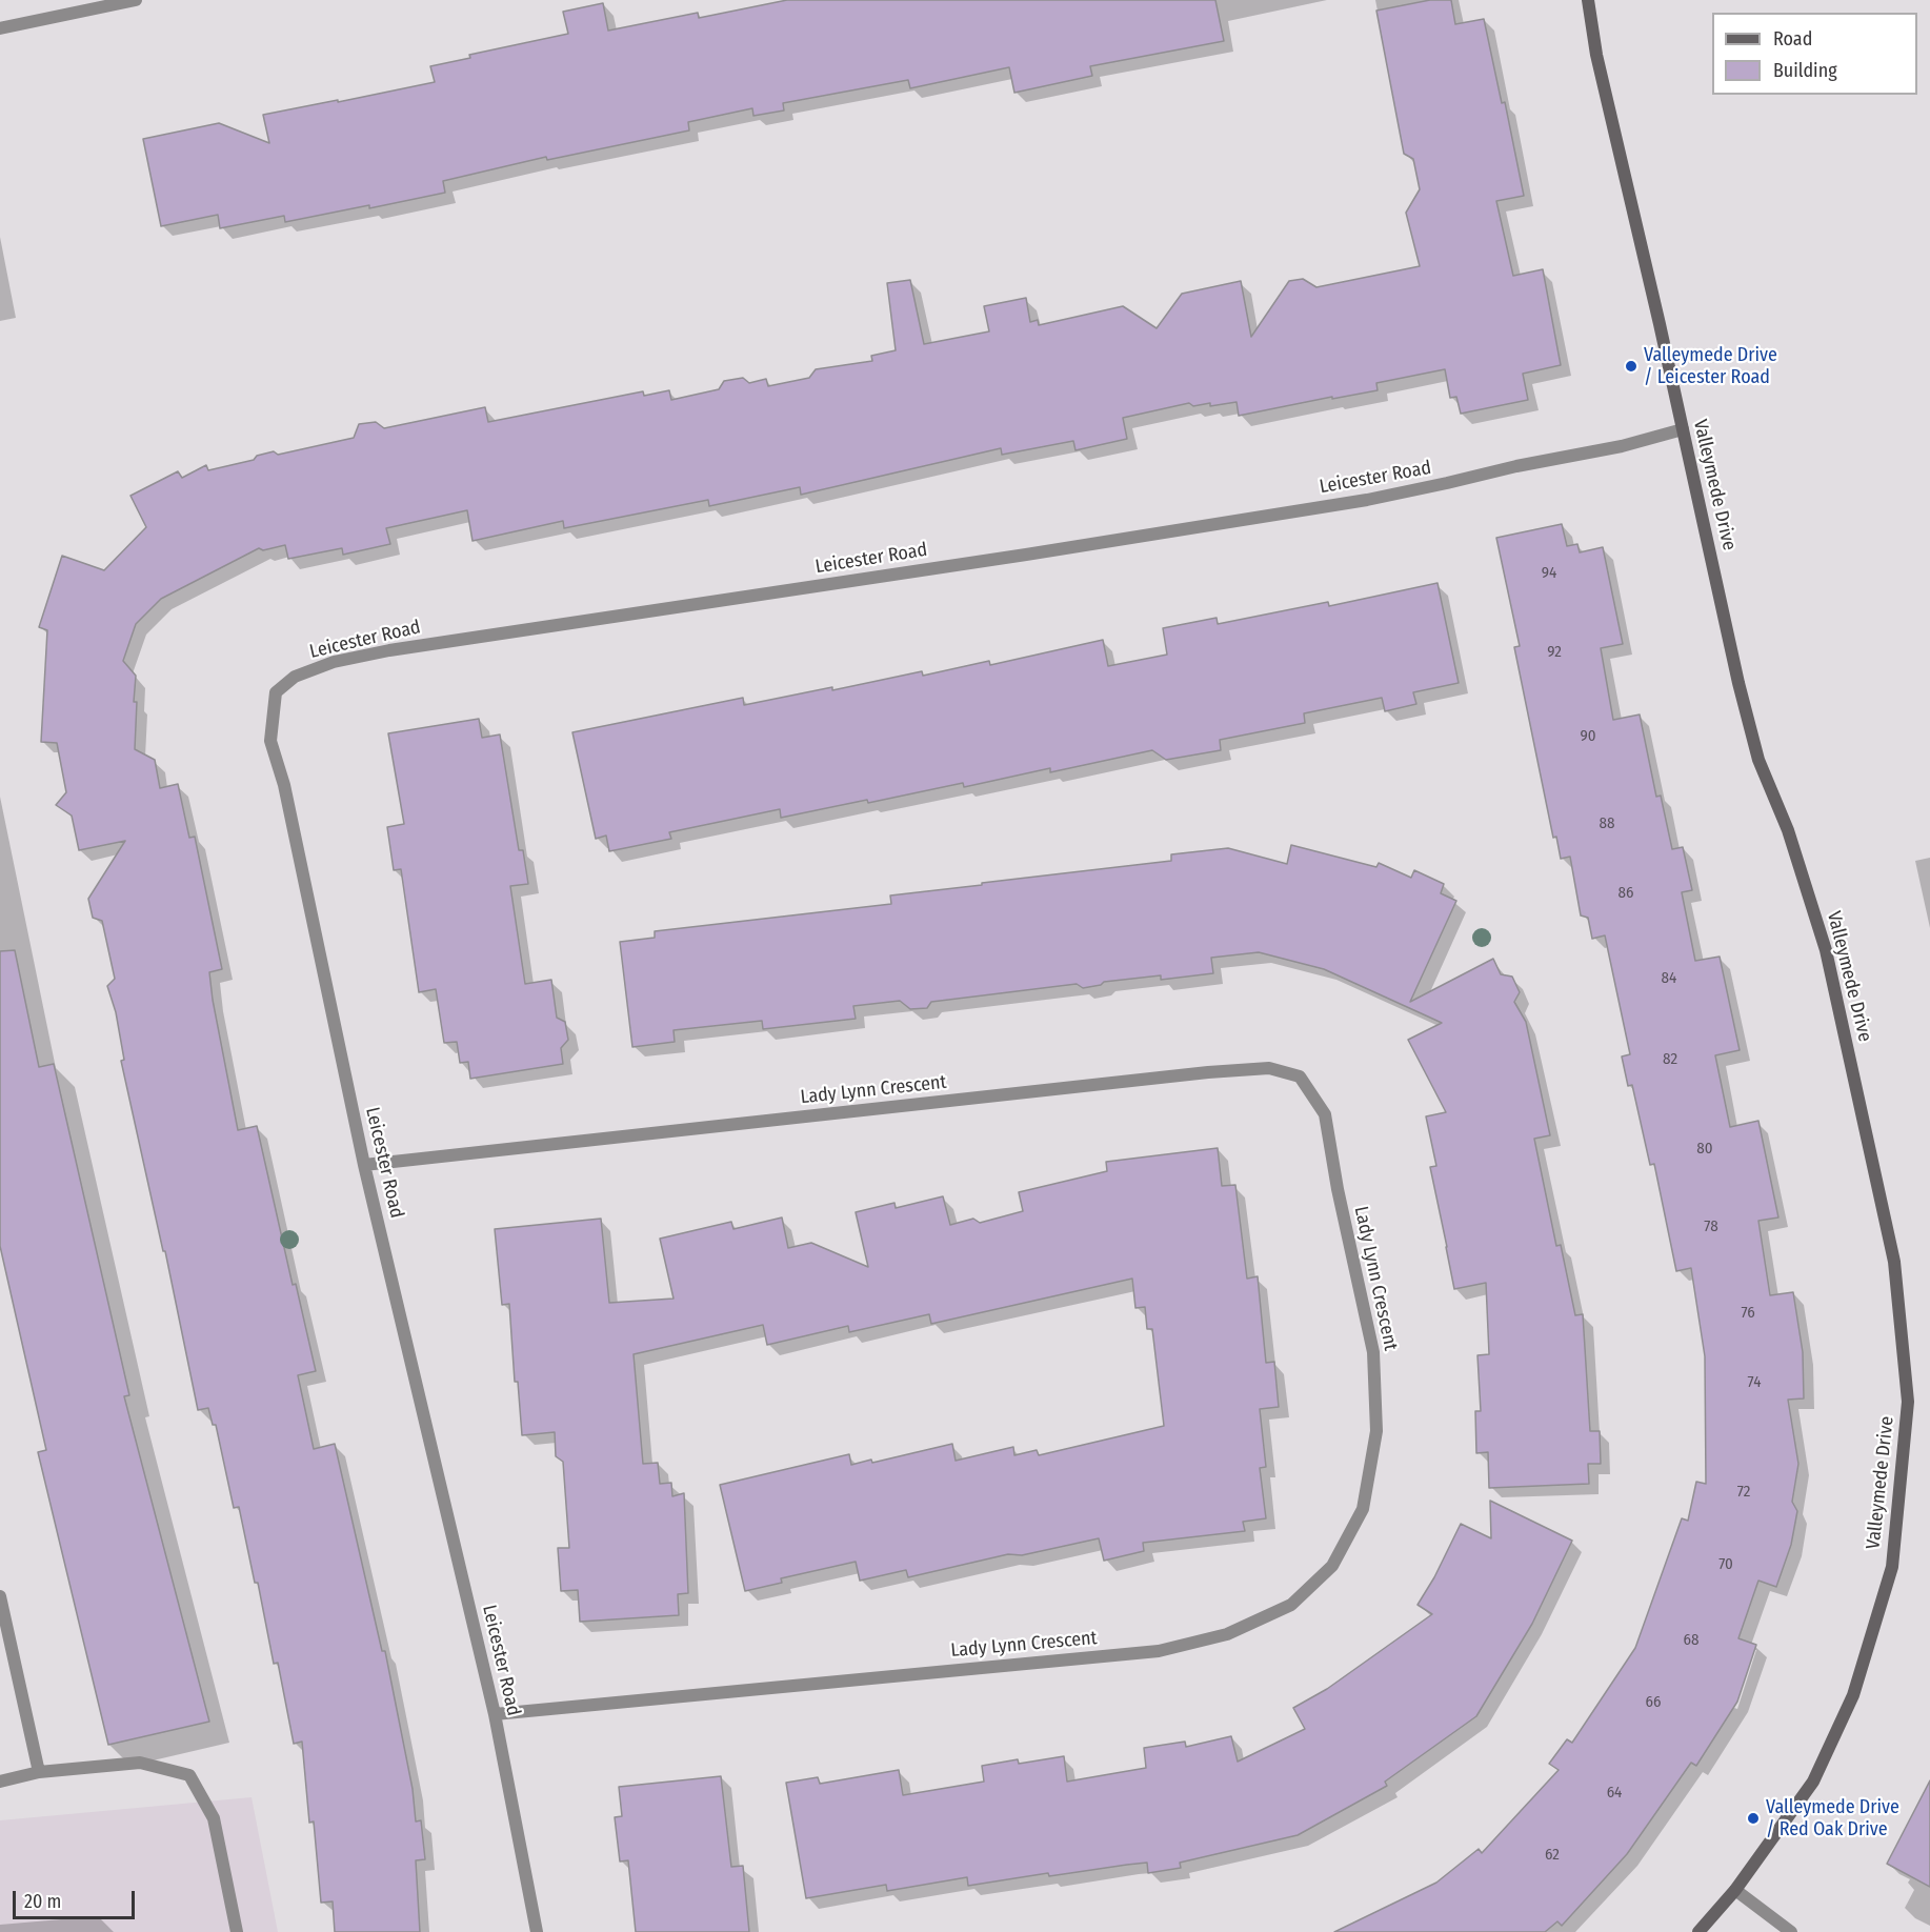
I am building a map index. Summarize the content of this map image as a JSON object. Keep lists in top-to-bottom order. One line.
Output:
{"streets":{"street":["Leicester Road","Valleymede Drive","Lady Lynn Crescent"]},"crossings":[["Leicester Road","Valleymede Drive"],["Leicester Road","Lady Lynn Crescent"]],"places":["Valleymede Drive / Leicester Road","Valleymede Drive / Red Oak Drive"],"house_numbers":["94","92","90","88","86","84","82","80","78","76","74","72","70","68","66","64","62"],"legend":["Road","Building"],"scale_bar":"20 m"}
